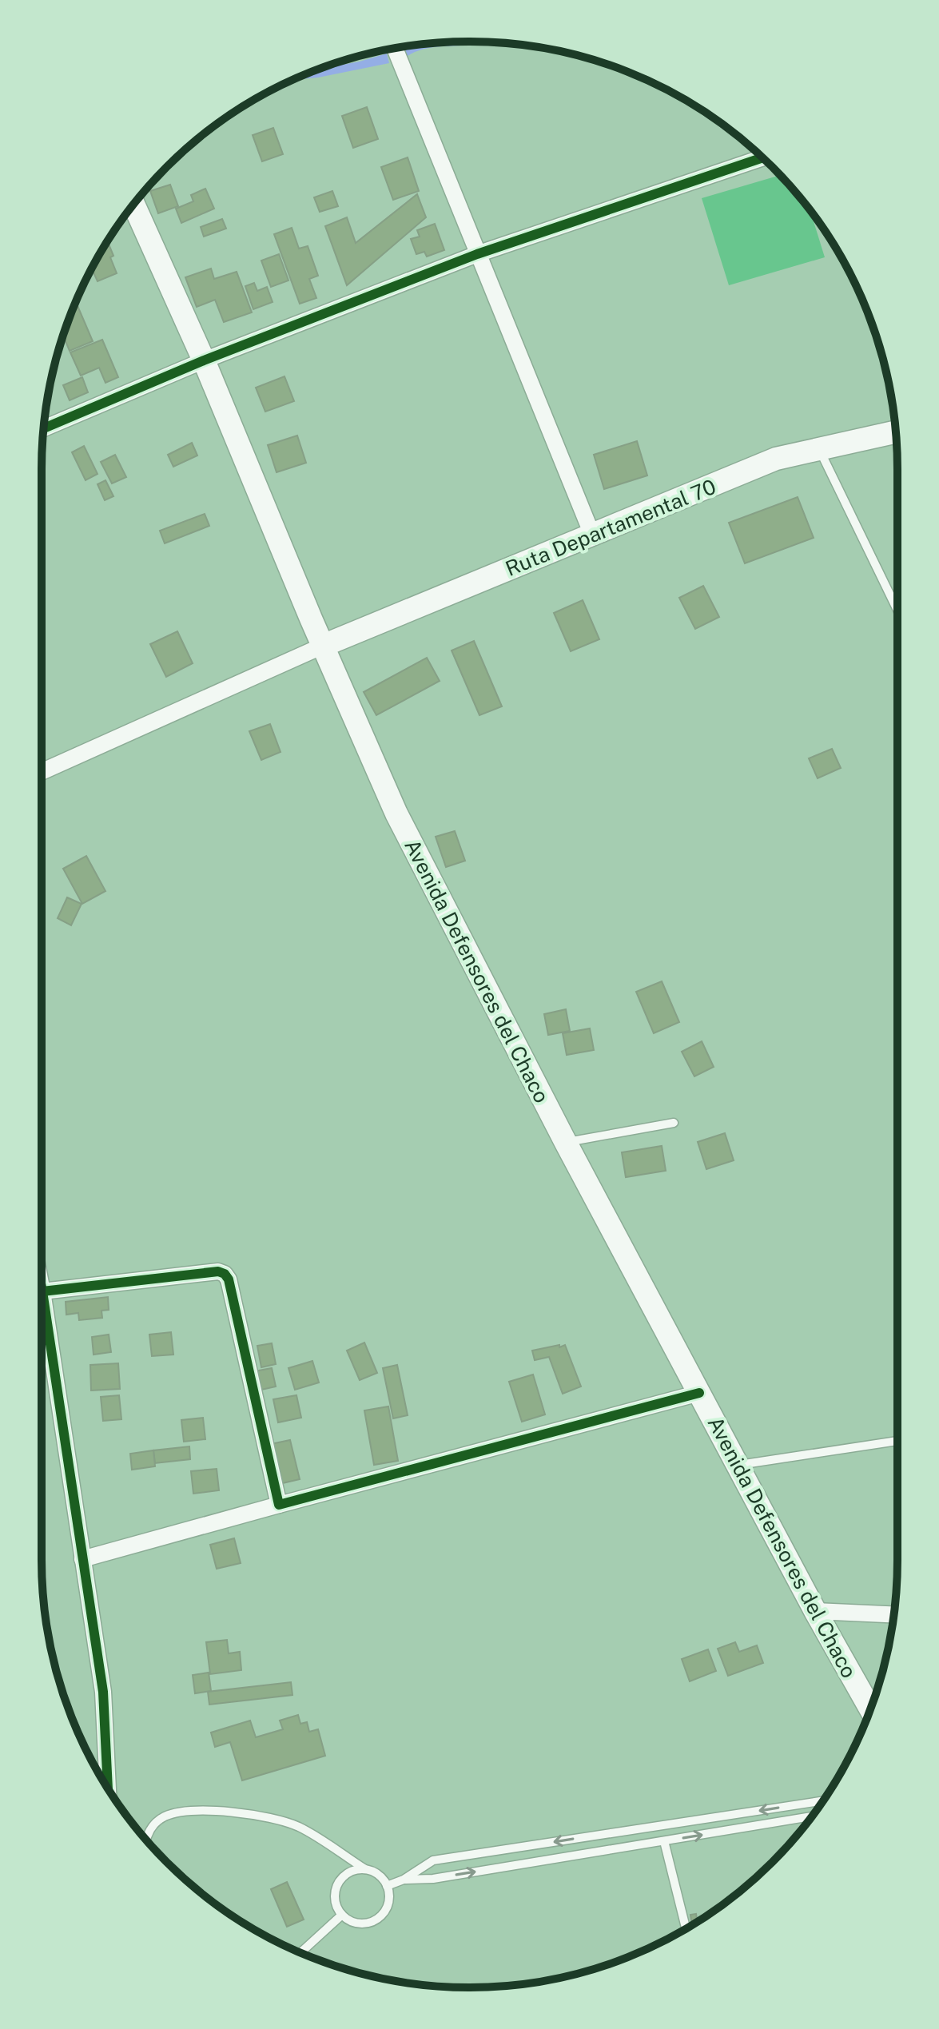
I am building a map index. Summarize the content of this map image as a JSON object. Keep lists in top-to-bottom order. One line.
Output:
{"streets":{"main road":["Ruta Departamental 70","Avenida Defensores del Chaco"]},"crossings":[["Ruta Departamental 70","Avenida Defensores del Chaco"]]}
